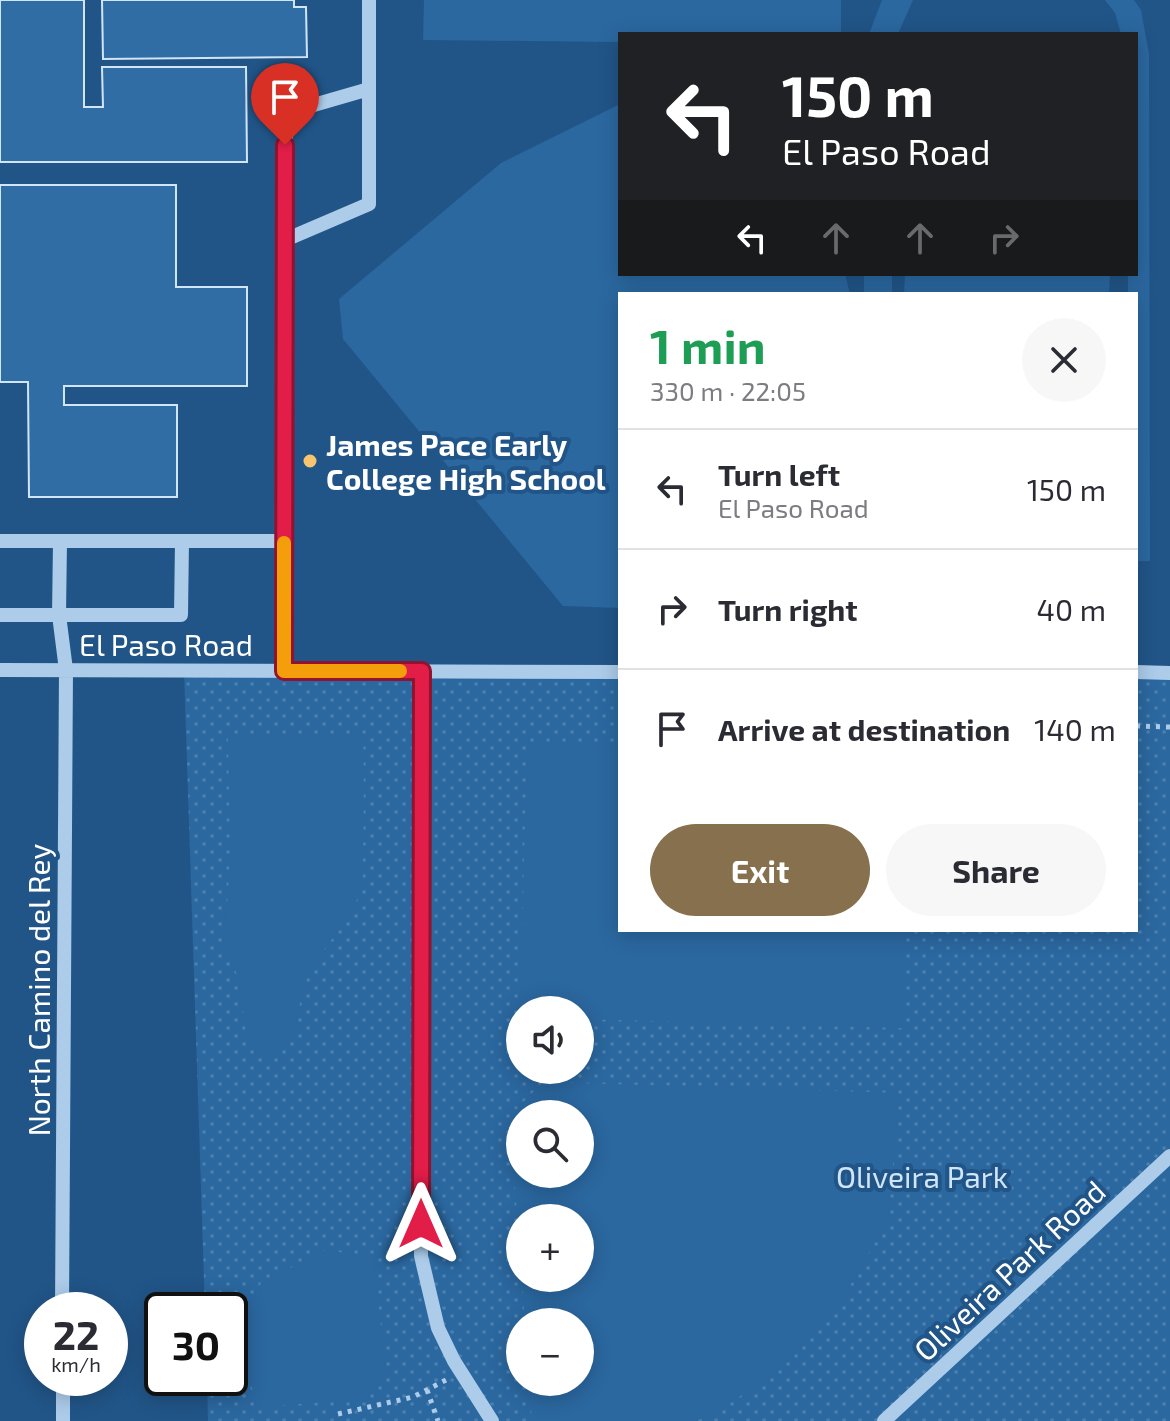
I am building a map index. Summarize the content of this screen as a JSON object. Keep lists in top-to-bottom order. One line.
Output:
{"streets":{"street":["El Paso Road","North Camino del Rey","Oliveira Park Road"]},"crossings":[["El Paso Road","North Camino del Rey"]],"parks":["Oliveira Park"],"places":["James Pace Early College High School"],"page":{"turn":["150 m","El Paso Road"],"heading":["1 min","330 m · 22:05"],"list":[{"name":"Turn left","note":"El Paso Road","value":"150 m"},{"name":"Turn right","value":"40 m"},{"name":"Arrive at destination","value":"140 m"}],"buttons":["Exit","Share"],"map_buttons":["+","−"],"speed":"22 km/h","limit":"30"}}
